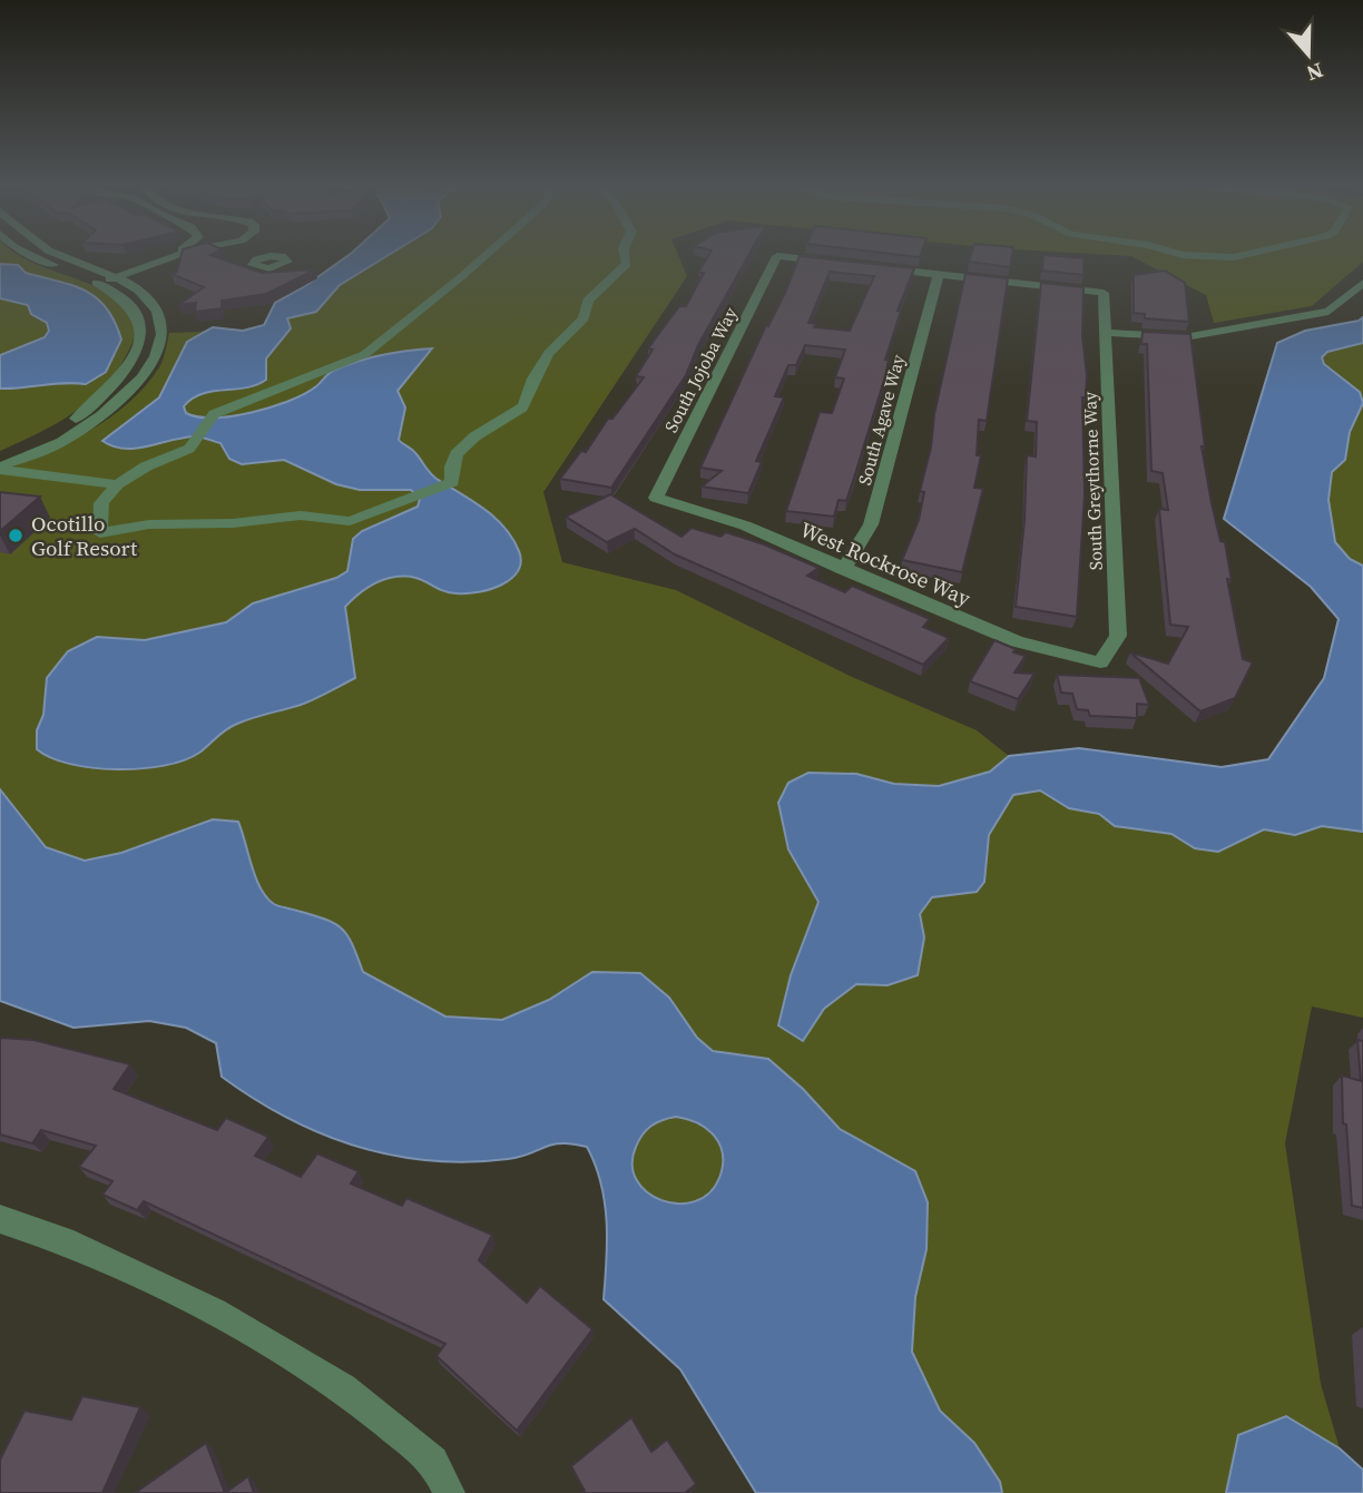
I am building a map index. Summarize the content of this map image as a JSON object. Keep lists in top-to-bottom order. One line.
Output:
{"streets":{"street":["South Jojoba Way","South Agave Way","South Greythorne Way","West Rockrose Way"]},"crossings":[["South Jojoba Way","South Agave Way"],["South Jojoba Way","South Greythorne Way"],["South Jojoba Way","West Rockrose Way"],["South Agave Way","South Greythorne Way"],["South Agave Way","West Rockrose Way"],["South Greythorne Way","West Rockrose Way"]],"places":["Ocotillo Golf Resort"],"north":"bottom"}
